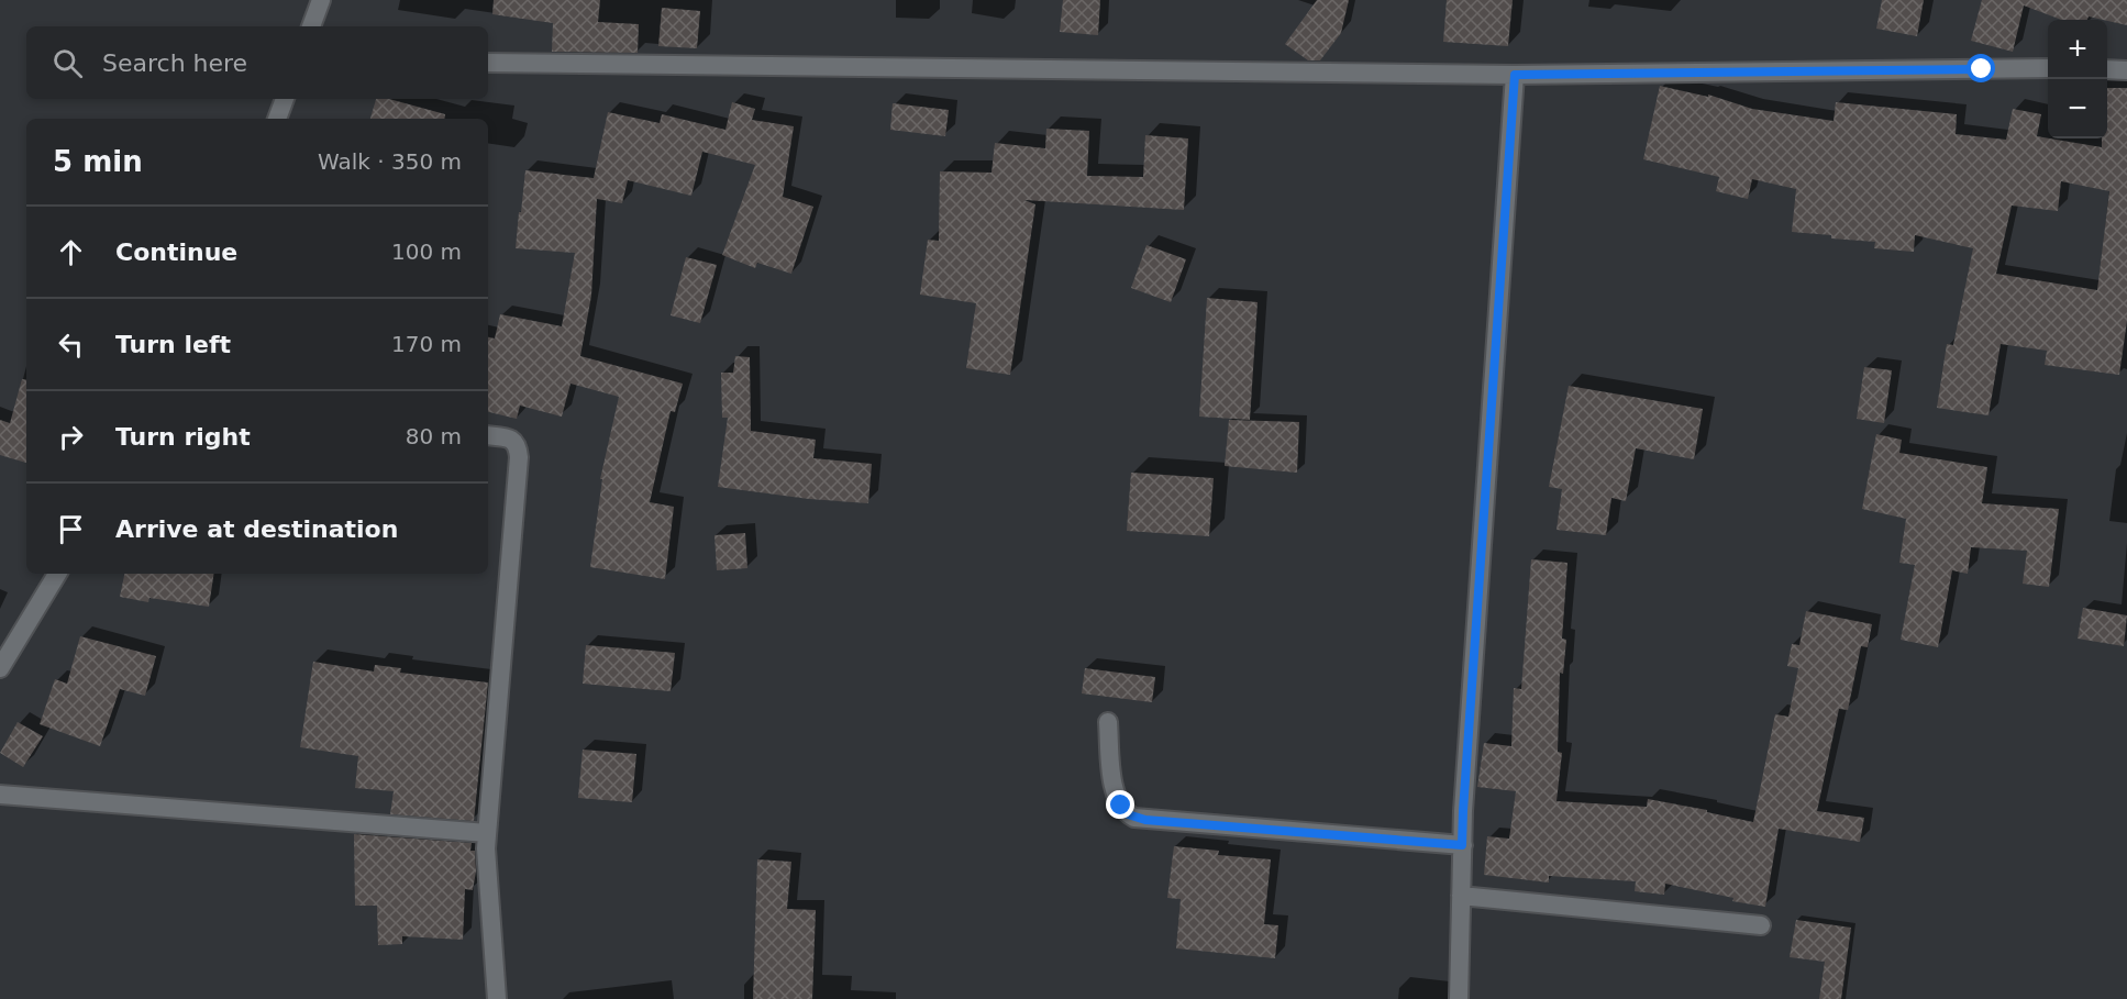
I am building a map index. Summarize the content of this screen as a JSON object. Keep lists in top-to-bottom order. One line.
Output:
{"page":{"map_buttons":["+","−"],"search":"Search here","heading":["5 min","Walk · 350 m"],"list":[["Continue","100 m"],["Turn left","170 m"],["Turn right","80 m"],"Arrive at destination"]}}
